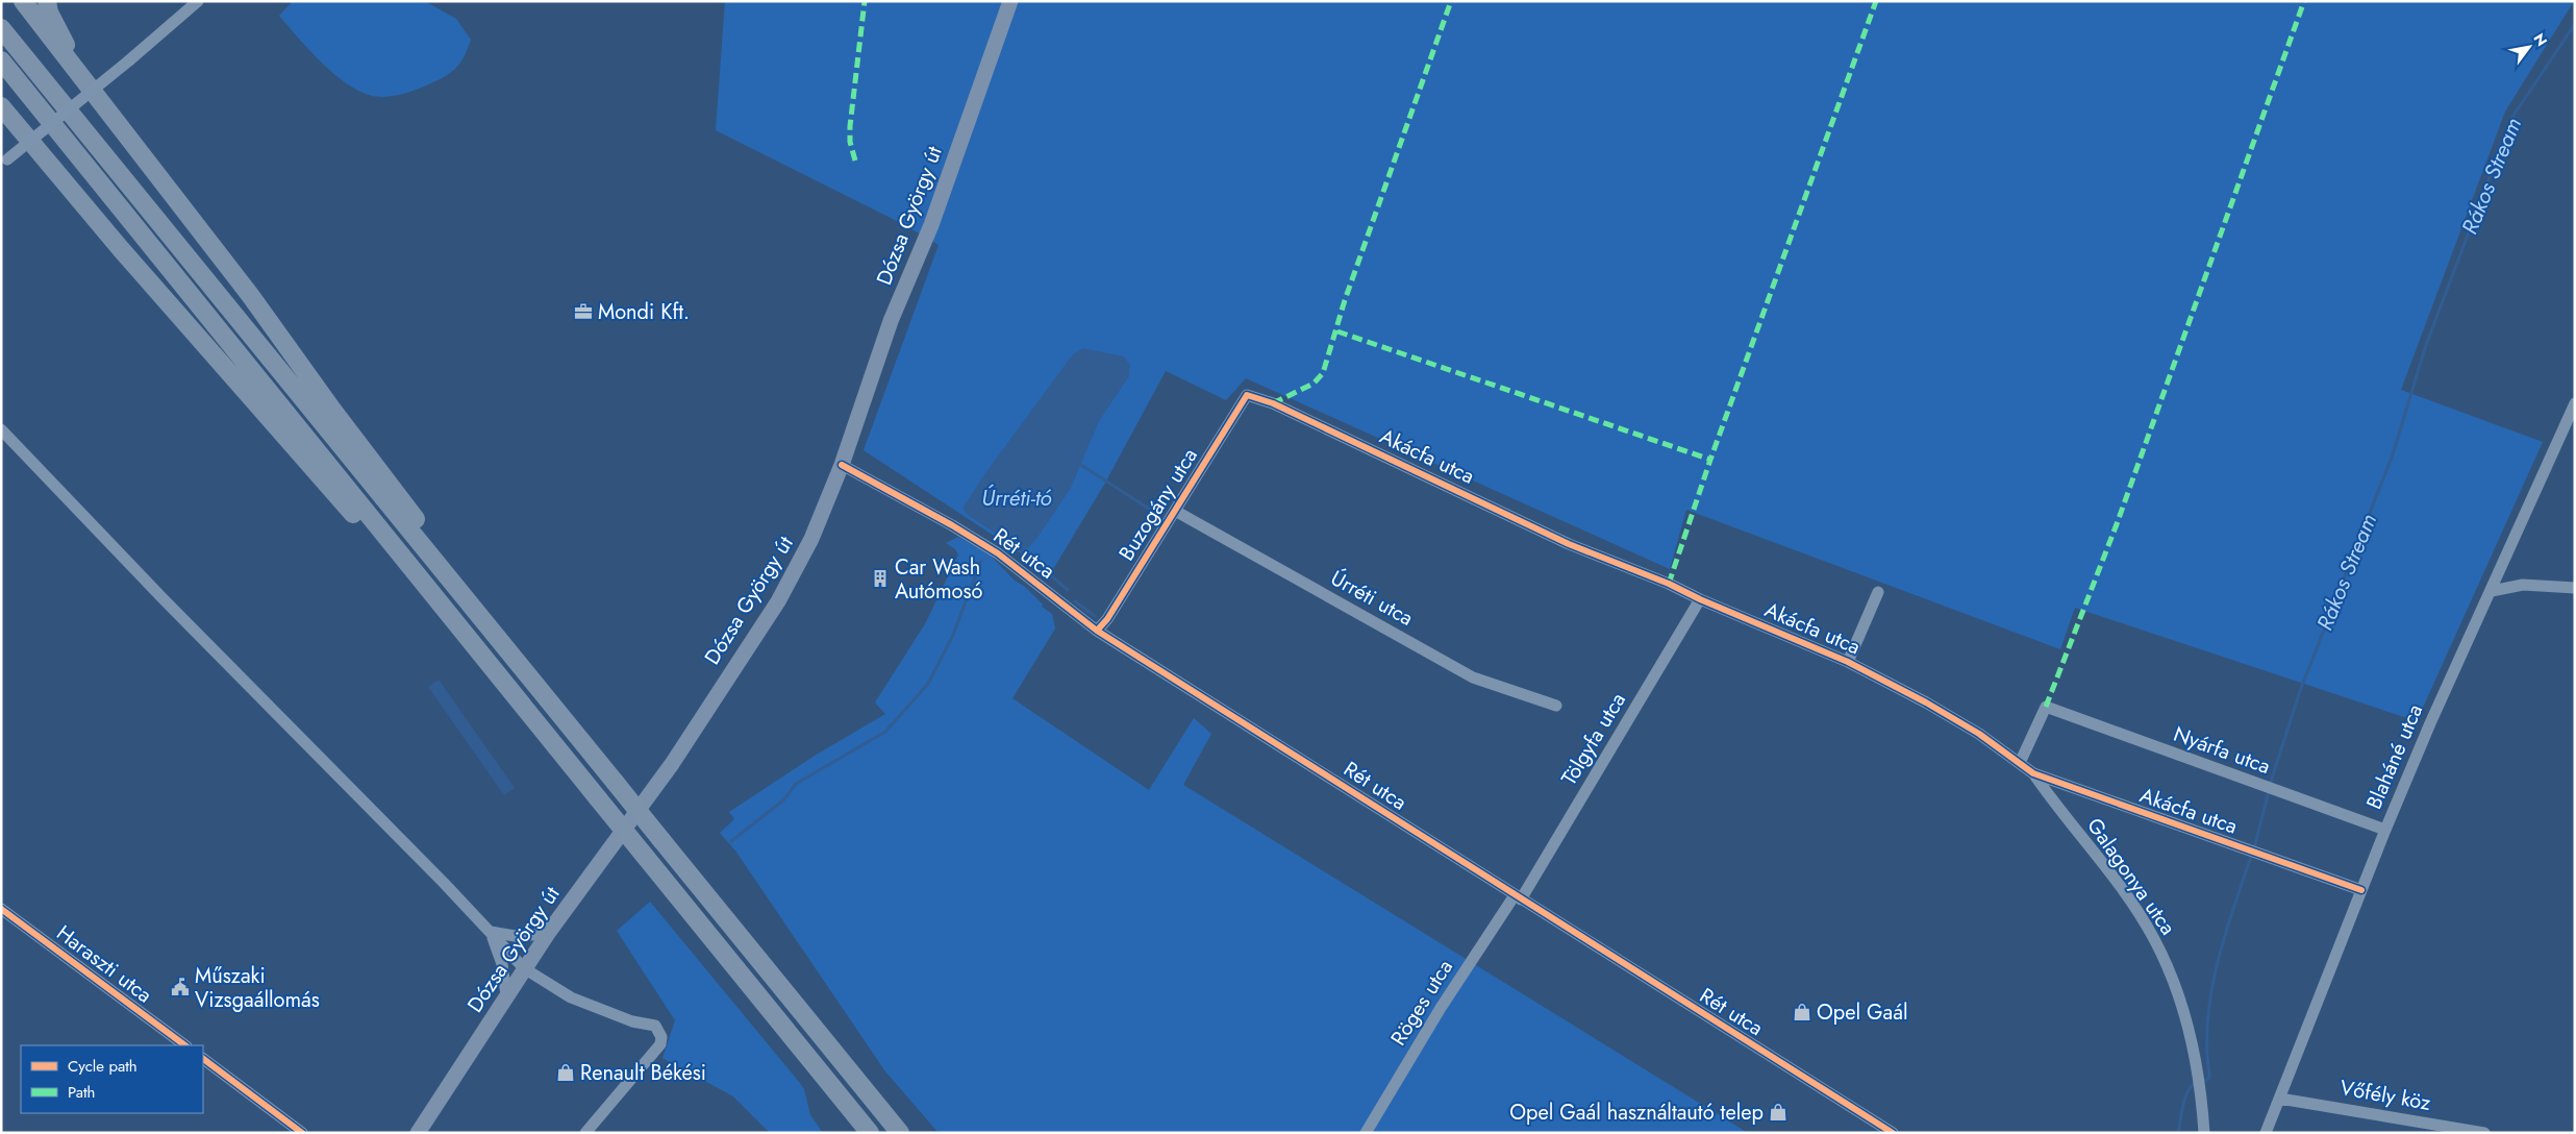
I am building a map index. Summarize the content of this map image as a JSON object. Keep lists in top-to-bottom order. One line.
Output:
{"streets":{"main road":["Dózsa György út"],"street":["Akácfa utca","Buzogány utca","Rét utca","Úrréti utca","Tölgyfa utca","Nyárfa utca","Blaháné utca","Galagonya utca","Haraszti utca","Röges utca","Vőfély köz"]},"crossings":[["Dózsa György út","Rét utca"],["Akácfa utca","Buzogány utca"],["Akácfa utca","Tölgyfa utca"],["Akácfa utca","Nyárfa utca"],["Akácfa utca","Blaháné utca"],["Akácfa utca","Galagonya utca"],["Buzogány utca","Rét utca"],["Buzogány utca","Úrréti utca"],["Rét utca","Tölgyfa utca"],["Rét utca","Röges utca"],["Tölgyfa utca","Röges utca"],["Nyárfa utca","Blaháné utca"],["Blaháné utca","Vőfély köz"]],"water":["Rákos Stream","Úrréti-tó"],"places":{"office":["Mondi Kft."],"building":["Car Wash Autómosó"],"public building":["Műszaki Vizsgaállomás"],"shop":["Opel Gaál","Renault Békési","Opel Gaál használtautó telep"]},"legend":["Cycle path","Path"],"north":"top right"}
